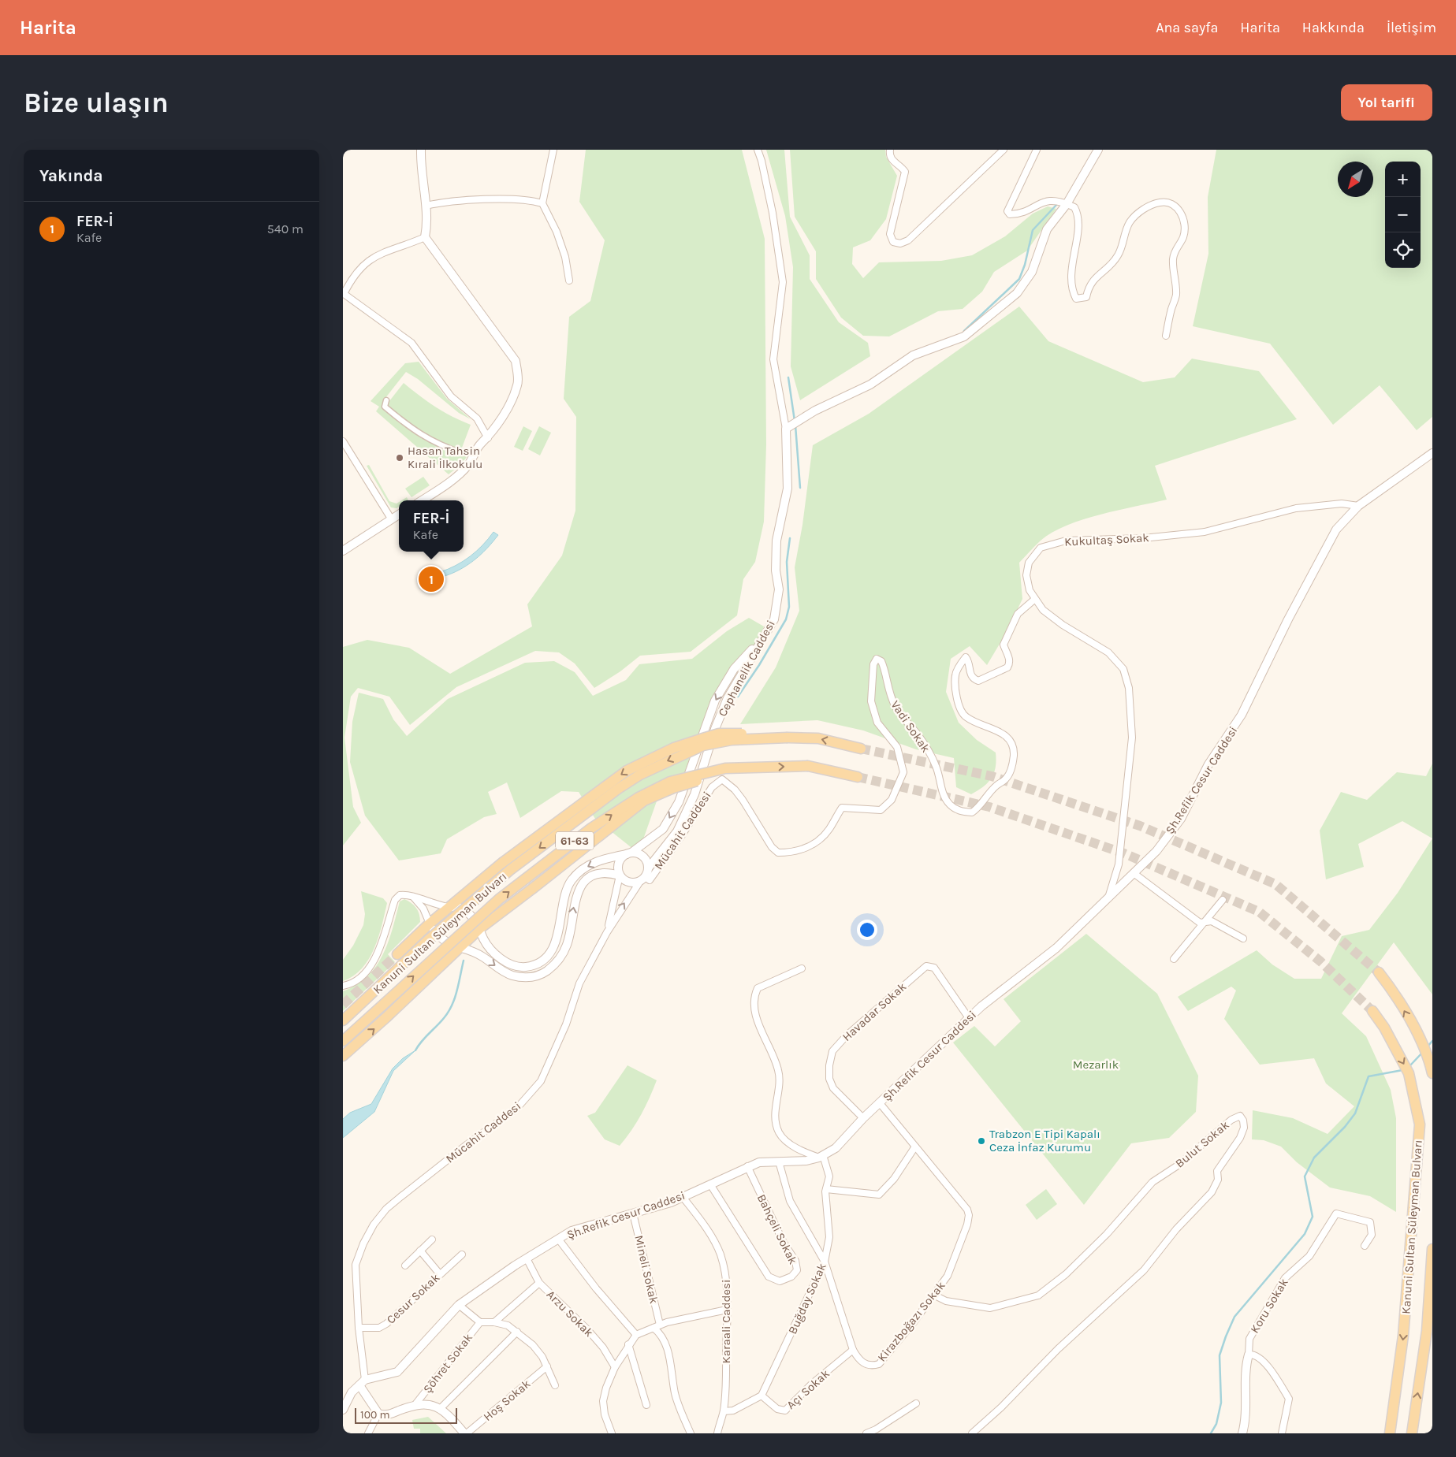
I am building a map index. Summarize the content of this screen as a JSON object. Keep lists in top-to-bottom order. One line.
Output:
{"streets":{"main road":["61-63","Kanuni Sultan Süleyman Bulvarı"],"street":["Kukultaş Sokak","Cephanelik Caddesi","Vadi Sokak","Şh.Refik Cesur Caddesi","Mücahit Caddesi","Havadar Sokak","Bulut Sokak","Bahçeli Sokak","Mineli Sokak","Cesur Sokak","Buğday Sokak","Koru Sokak","Arzu Sokak","Karaali Caddesi","Kirazboğazı Sokak","Şöhret Sokak","Açı Sokak","Hoş Sokak"]},"crossings":[["Kukultaş Sokak","Vadi Sokak"],["Kukultaş Sokak","Şh.Refik Cesur Caddesi"],["Cephanelik Caddesi","Mücahit Caddesi"],["Vadi Sokak","Mücahit Caddesi"],["Şh.Refik Cesur Caddesi","Mücahit Caddesi"],["Şh.Refik Cesur Caddesi","Havadar Sokak"],["Şh.Refik Cesur Caddesi","Bahçeli Sokak"],["Şh.Refik Cesur Caddesi","Mineli Sokak"],["Şh.Refik Cesur Caddesi","Buğday Sokak"],["Şh.Refik Cesur Caddesi","Arzu Sokak"],["Şh.Refik Cesur Caddesi","Karaali Caddesi"],["Şh.Refik Cesur Caddesi","Kirazboğazı Sokak"],["Mücahit Caddesi","Cesur Sokak"],["61-63","Kanuni Sultan Süleyman Bulvarı"],["Bulut Sokak","Kirazboğazı Sokak"],["Buğday Sokak","Kirazboğazı Sokak"],["Buğday Sokak","Açı Sokak"],["Kirazboğazı Sokak","Açı Sokak"]],"parks":["Mezarlık"],"places":["Hasan Tahsin Kırali İlkokulu","Trabzon E Tipi Kapalı Ceza İnfaz Kurumu"],"scale_bar":"100 m","north":"bottom left","page":{"header":"Harita","nav":["Ana sayfa","Harita","Hakkında","İletişim"],"buttons":"Yol tarifi","title":"Bize ulaşın","heading":"Yakında","map_buttons":["+","−"],"list":[{"mark":"1","name":"FER-İ","note":"Kafe","value":"540 m"}],"popup":["FER-İ","Kafe"],"pins":"1","scale":"100 m"}}
